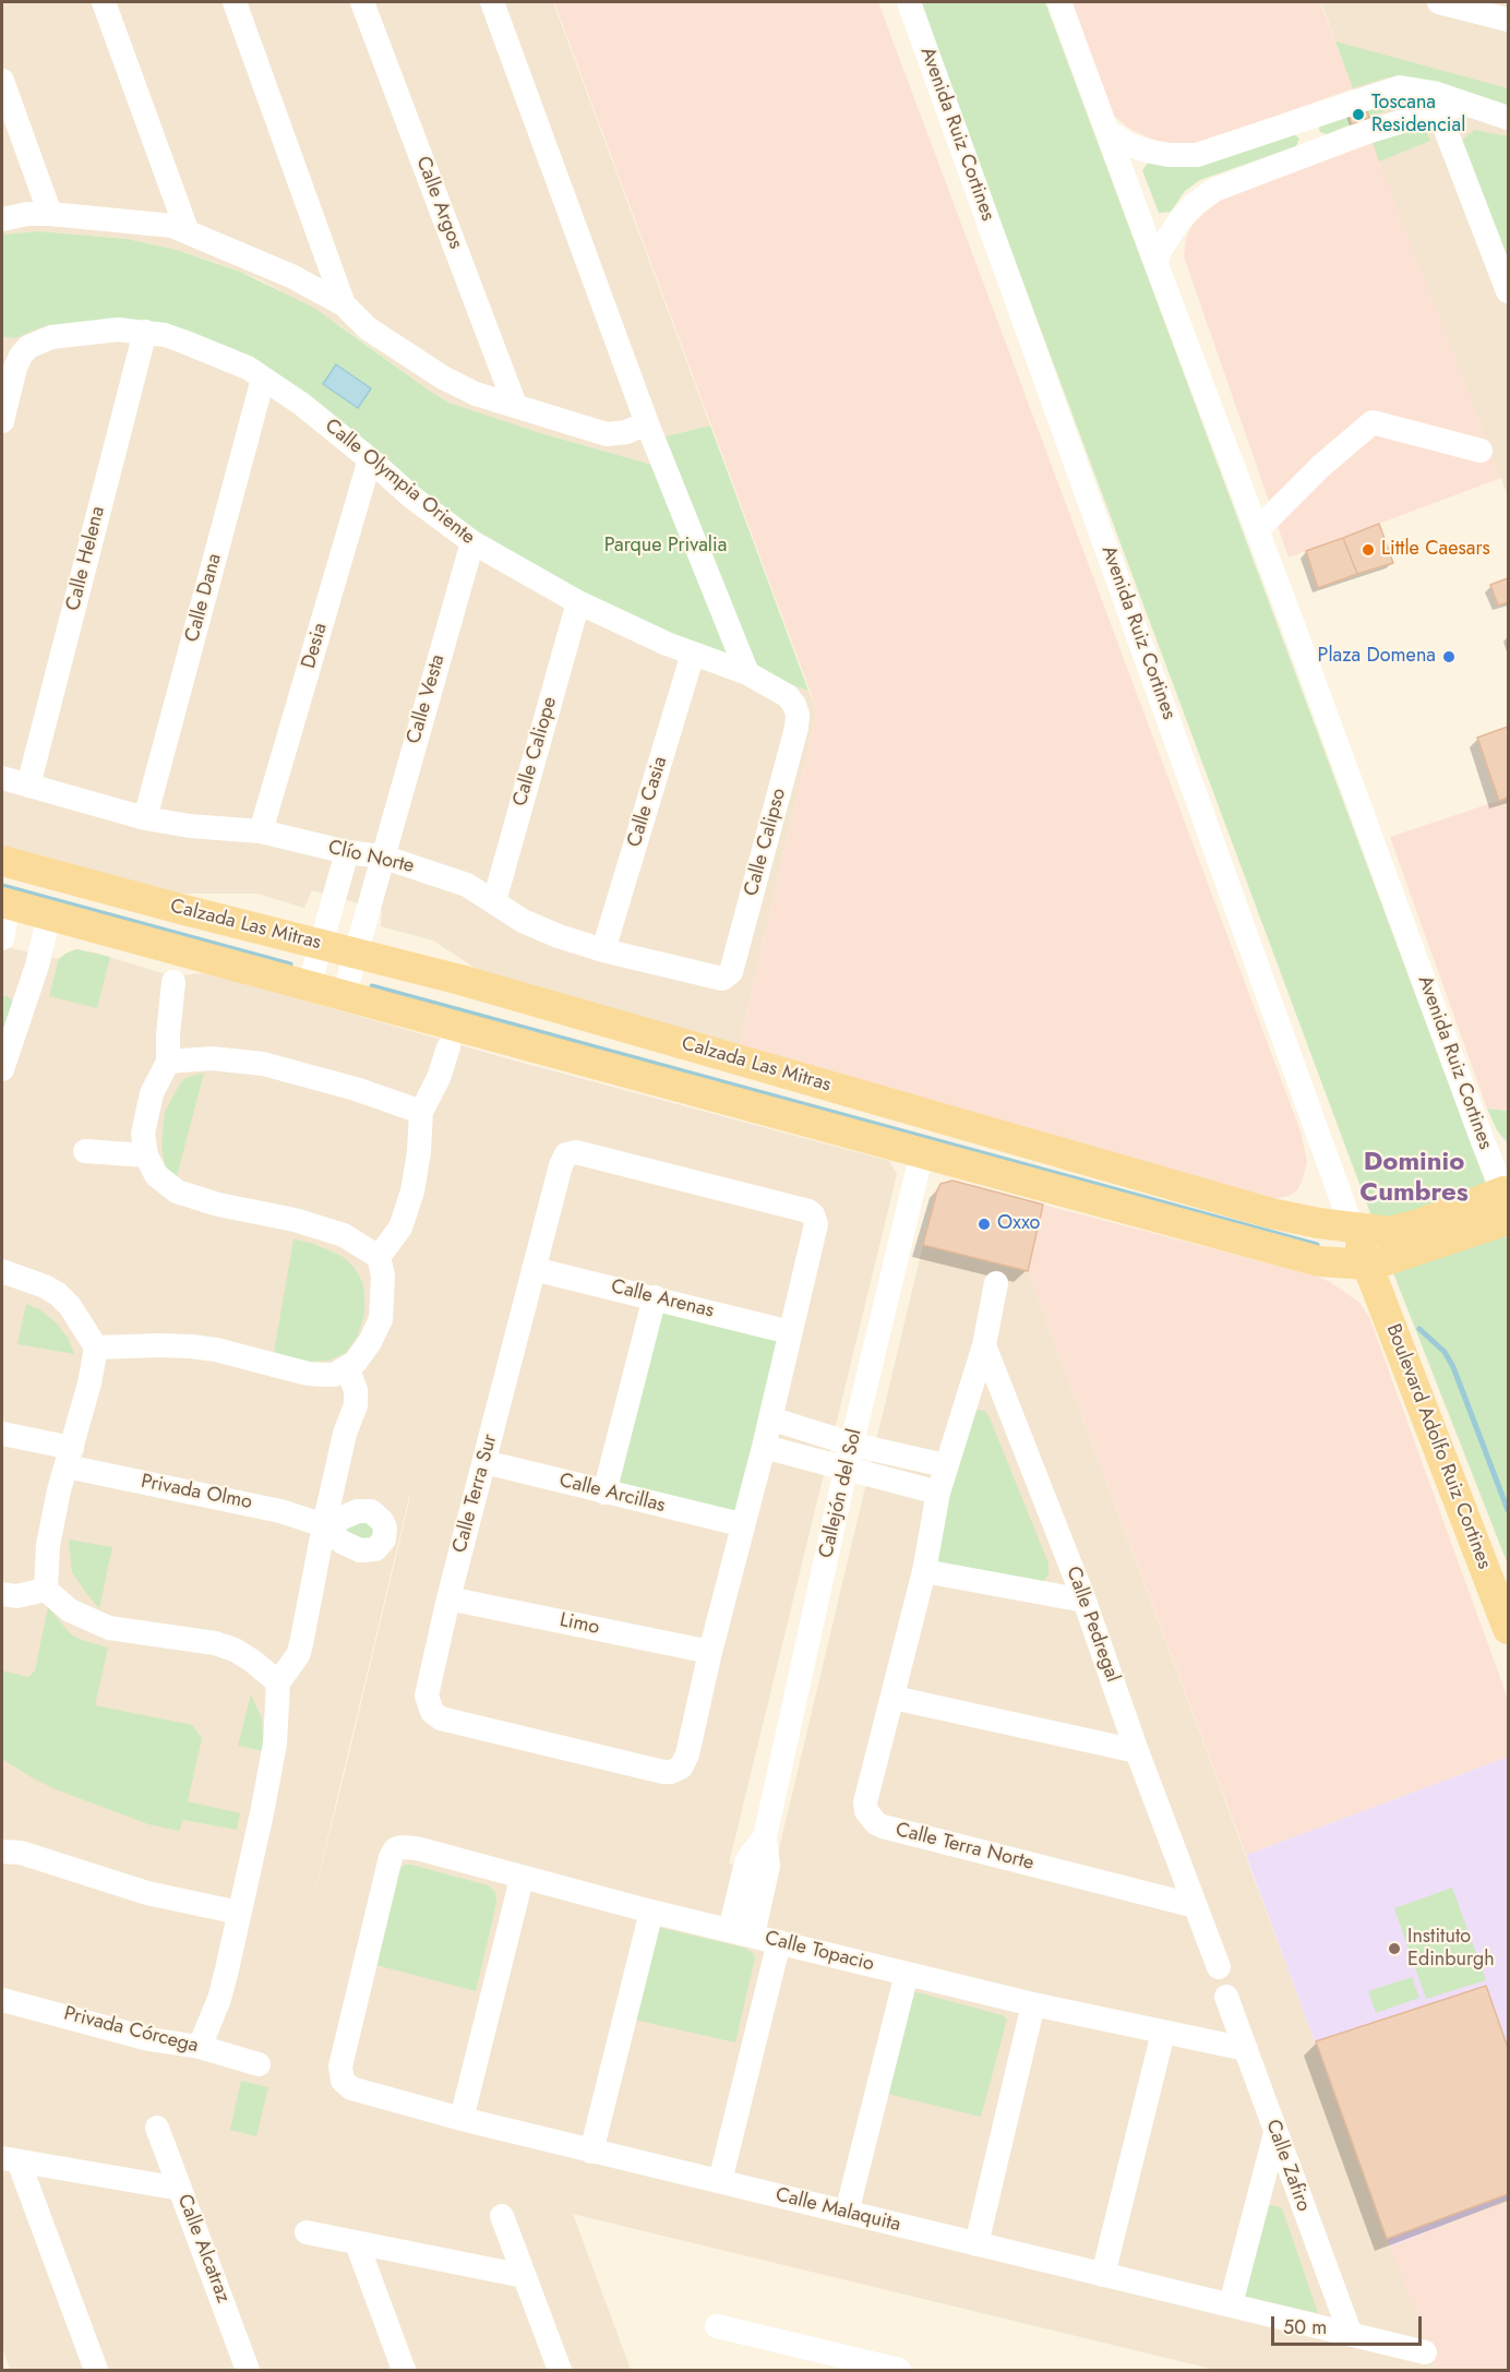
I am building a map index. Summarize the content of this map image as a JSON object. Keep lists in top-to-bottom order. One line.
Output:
{"streets":{"main road":["Avenida Ruiz Cortines","Calzada Las Mitras","Boulevard Adolfo Ruiz Cortines"],"street":["Calle Argos","Calle Olympia Oriente","Calle Helena","Calle Dana","Desia","Calle Vesta","Calle Caliope","Calle Casia","Calle Calipso","Clío Norte","Calle Arenas","Privada Olmo","Calle Terra Sur","Calle Arcillas","Callejón del Sol","Limo","Calle Pedregal","Calle Terra Norte","Calle Topacio","Privada Córcega","Calle Zafiro","Calle Malaquita","Calle Alcatraz"]},"crossings":[["Avenida Ruiz Cortines","Calzada Las Mitras"],["Avenida Ruiz Cortines","Boulevard Adolfo Ruiz Cortines"],["Calle Olympia Oriente","Calle Helena"],["Calle Olympia Oriente","Calle Dana"],["Calle Olympia Oriente","Desia"],["Calle Olympia Oriente","Calle Vesta"],["Calle Olympia Oriente","Calle Caliope"],["Calle Olympia Oriente","Calle Casia"],["Calle Olympia Oriente","Calle Calipso"],["Calle Helena","Clío Norte"],["Calle Dana","Clío Norte"],["Desia","Clío Norte"],["Calle Vesta","Clío Norte"],["Calle Vesta","Calzada Las Mitras"],["Calle Caliope","Clío Norte"],["Calle Casia","Clío Norte"],["Calle Calipso","Clío Norte"],["Calzada Las Mitras","Boulevard Adolfo Ruiz Cortines"],["Calzada Las Mitras","Callejón del Sol"],["Calle Arenas","Calle Terra Sur"],["Calle Terra Sur","Calle Arcillas"],["Calle Terra Sur","Limo"],["Callejón del Sol","Calle Topacio"],["Calle Pedregal","Calle Terra Norte"],["Calle Topacio","Calle Zafiro"],["Calle Topacio","Calle Malaquita"],["Calle Zafiro","Calle Malaquita"]],"districts":["Dominio Cumbres"],"parks":["Parque Privalia"],"places":["Toscana Residencial","Little Caesars","Plaza Domena","Oxxo","Instituto Edinburgh"],"scale_bar":"50 m"}
